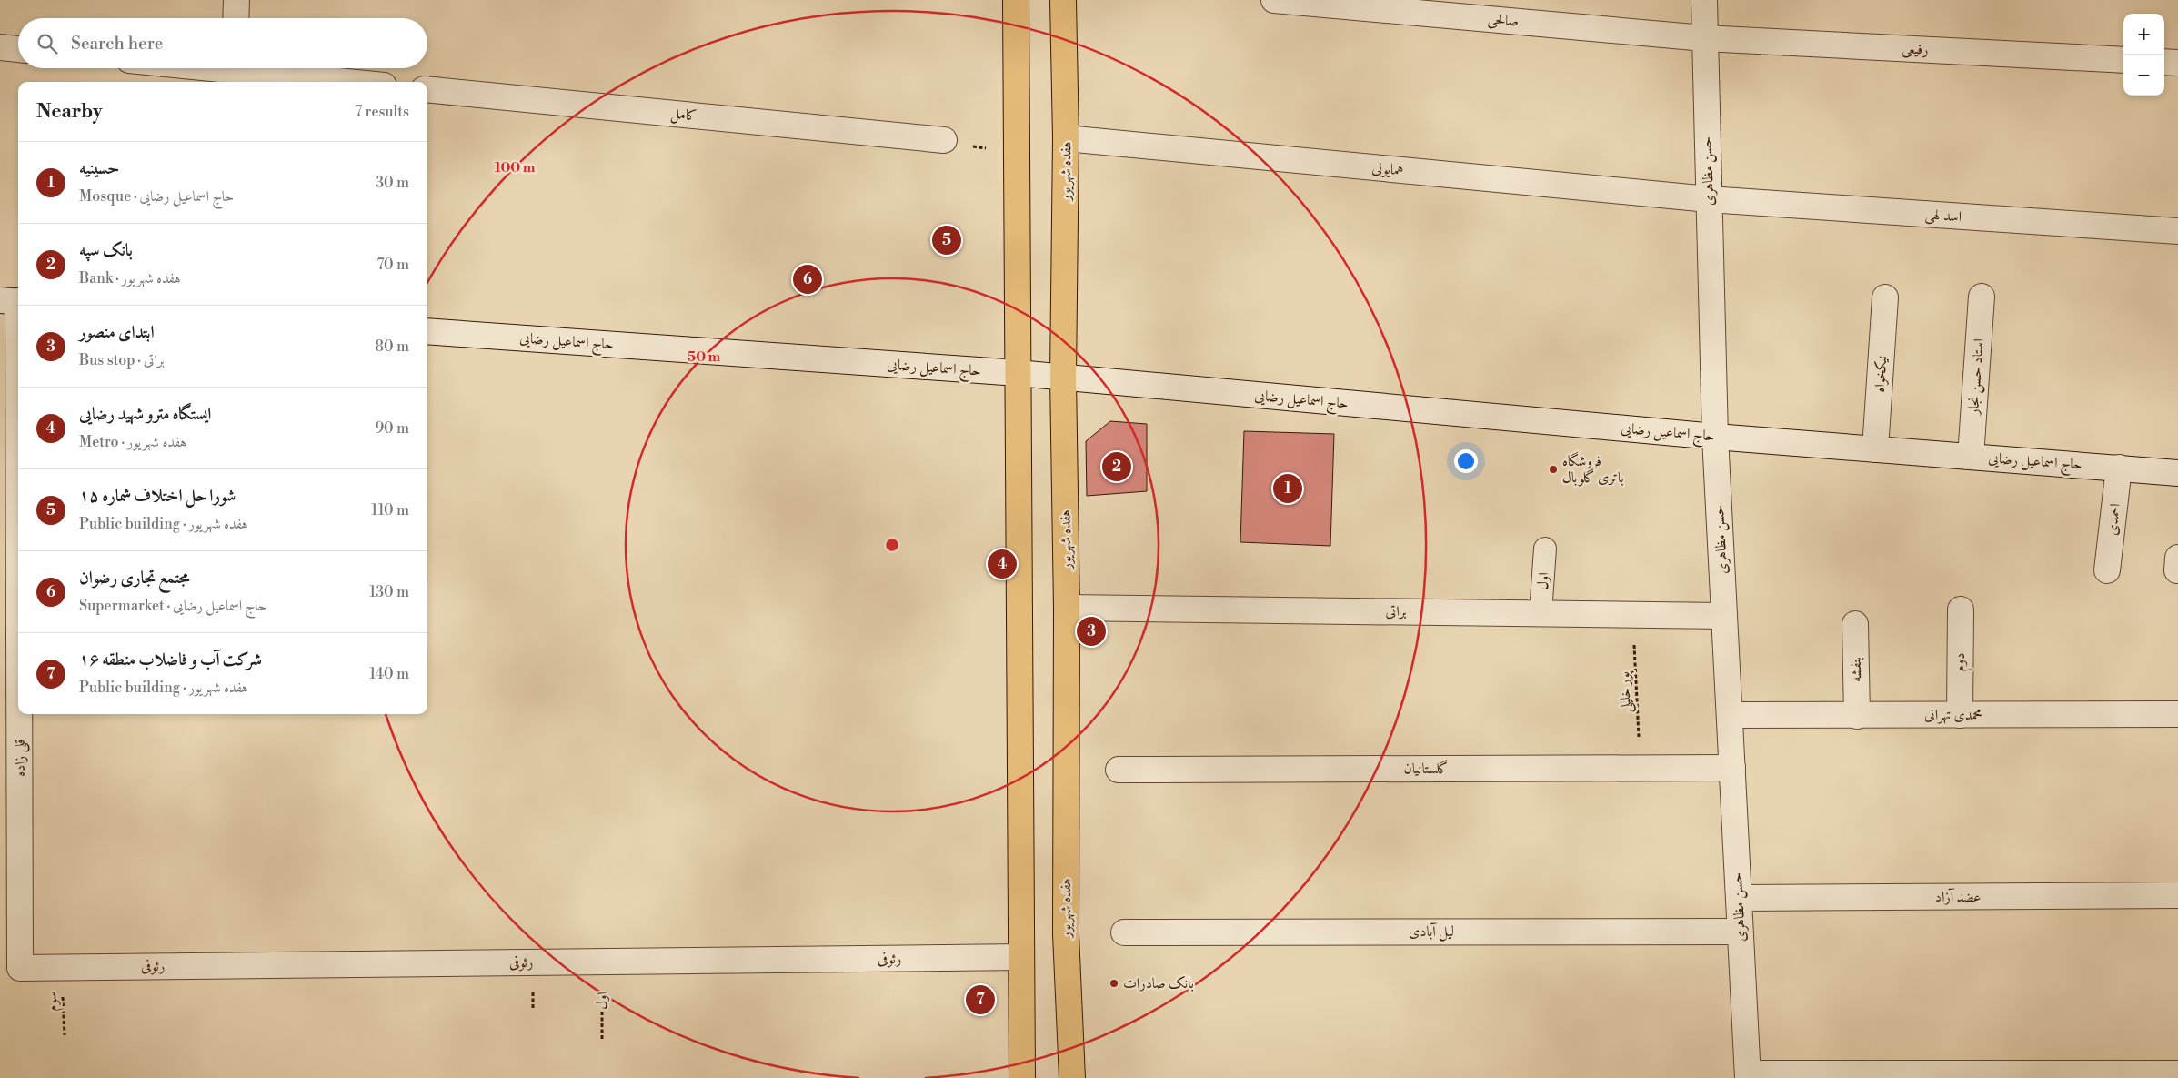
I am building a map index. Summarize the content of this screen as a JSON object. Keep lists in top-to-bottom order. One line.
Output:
{"streets":{"main road":["هفده شهریور"],"street":["صالحی","رفیعی","کامل","همایونی","حسن مظاهری","اسدالهی","حاج اسماعیل رضایی","نیکخواه","استاد حسن نجار","احمدی","براتی","دوم","بنفشه","محمدی تهرانی","قلی زاده","گلستانیان","عضد آزاد","لیل آبادی","رئوفی"],"lane":["اول"],"path":["پور خلیلی","سوم"]},"crossings":[["صالحی","رفیعی"],["صالحی","حسن مظاهری"],["رفیعی","حسن مظاهری"],["همایونی","هفده شهریور"],["همایونی","حسن مظاهری"],["همایونی","اسدالهی"],["هفده شهریور","حاج اسماعیل رضایی"],["هفده شهریور","براتی"],["حسن مظاهری","اسدالهی"],["حسن مظاهری","حاج اسماعیل رضایی"],["حسن مظاهری","براتی"],["حسن مظاهری","محمدی تهرانی"],["حسن مظاهری","گلستانیان"],["حسن مظاهری","عضد آزاد"],["حسن مظاهری","لیل آبادی"],["حاج اسماعیل رضایی","نیکخواه"],["حاج اسماعیل رضایی","استاد حسن نجار"],["حاج اسماعیل رضایی","احمدی"],["اول","براتی"],["اول","رئوفی"],["براتی","پور خلیلی"],["دوم","محمدی تهرانی"],["بنفشه","محمدی تهرانی"],["پور خلیلی","گلستانیان"],["قلی زاده","رئوفی"],["رئوفی","سوم"]],"places":["فروشگاه باتری گلوبال","بانک صادرات"],"page":{"map_buttons":["+","−"],"search":"Search here","heading":["Nearby","7 results"],"list":[{"mark":"1","name":"حسینیه","note":"Mosque · حاج اسماعیل رضایی","value":"30 m"},{"mark":"2","name":"بانک سپه","note":"Bank · هفده شهریور","value":"70 m"},{"mark":"3","name":"ابتدای منصور","note":"Bus stop · براتی","value":"80 m"},{"mark":"4","name":"ایستگاه مترو شهید رضایی","note":"Metro · هفده شهریور","value":"90 m"},{"mark":"5","name":"شورا حل اختلاف شماره ۱۵","note":"Public building · هفده شهریور","value":"110 m"},{"mark":"6","name":"مجتمع تجاری رضوان","note":"Supermarket · حاج اسماعیل رضایی","value":"130 m"},{"mark":"7","name":"شرکت آب و فاضلاب منطقه ۱۶","note":"Public building · هفده شهریور","value":"140 m"}],"pins":["5","6","2","1","4","3","7"]},"rings":["100 m","50 m"]}
